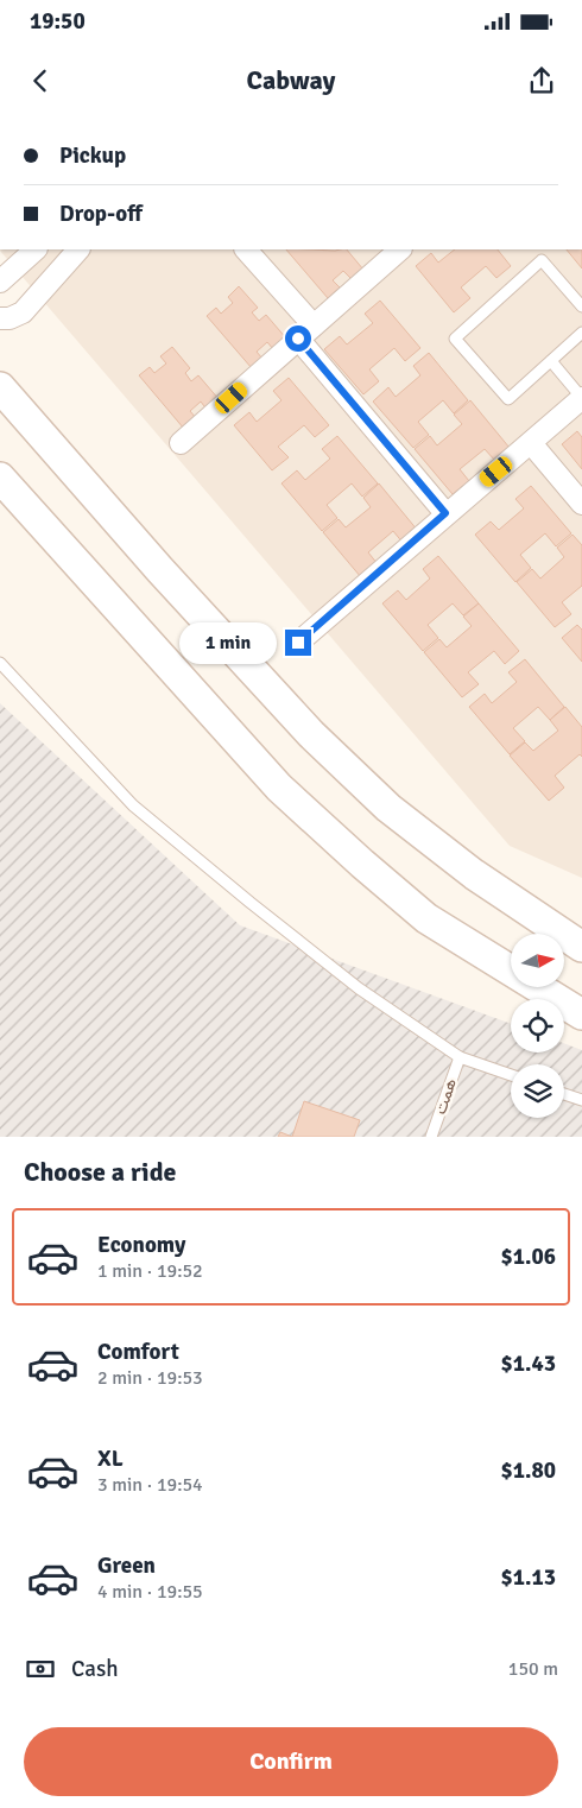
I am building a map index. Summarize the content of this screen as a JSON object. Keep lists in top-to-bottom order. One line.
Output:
{"streets":{"lane":["همت"]},"north":"right","page":{"status":"19:50","header":"Cabway","banner":["Pickup","Drop-off"],"bubble":"1 min","heading":"Choose a ride","list":[{"name":"Economy","note":"1 min · 19:52","value":"$1.06"},{"name":"Comfort","note":"2 min · 19:53","value":"$1.43"},{"name":"XL","note":"3 min · 19:54","value":"$1.80"},{"name":"Green","note":"4 min · 19:55","value":"$1.13"}],"pay":["Cash","150 m"],"buttons":"Confirm"}}
